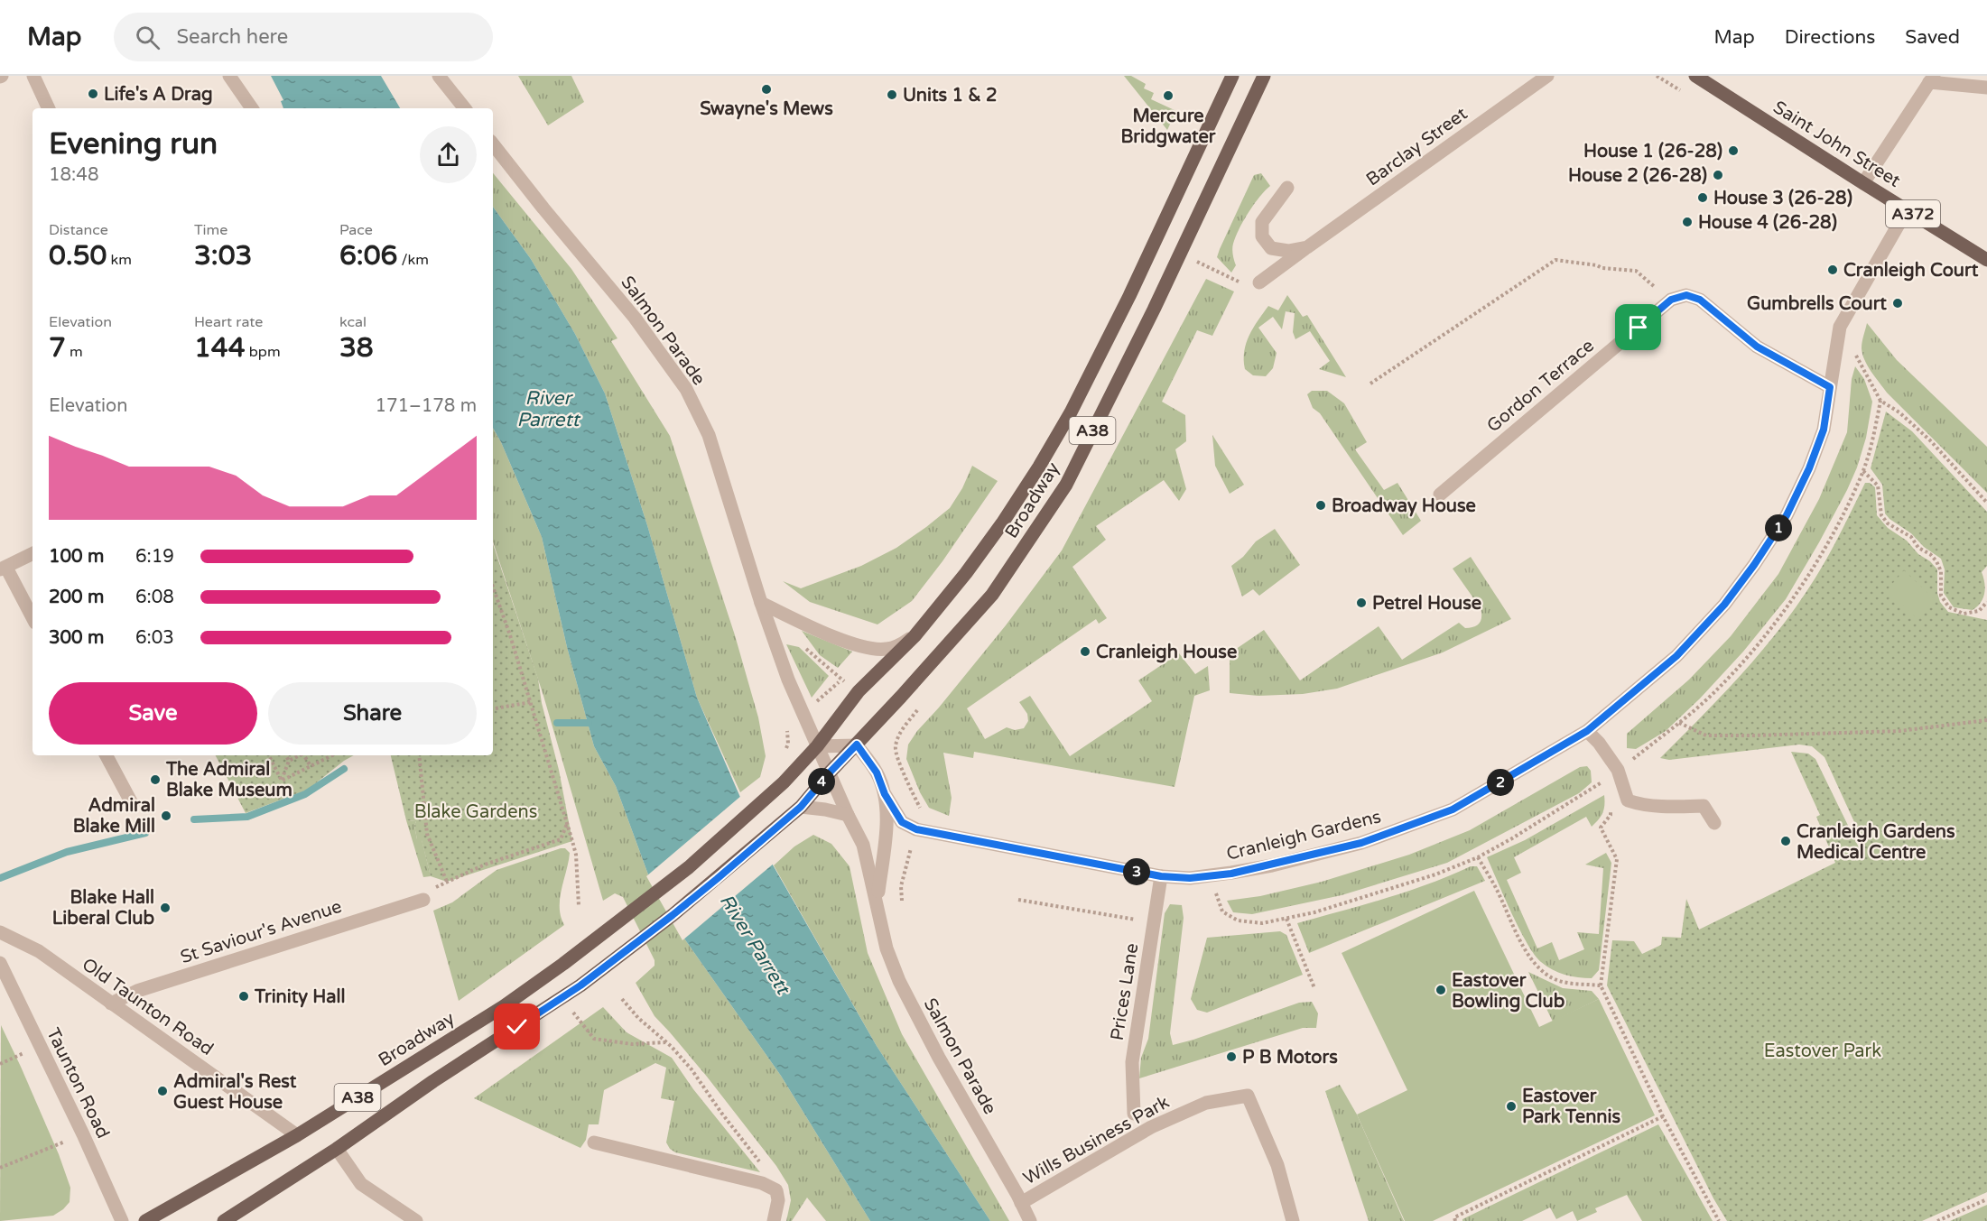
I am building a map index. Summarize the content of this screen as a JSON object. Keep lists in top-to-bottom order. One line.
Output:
{"streets":{"main road":["Saint John Street","A372","A38","Broadway"],"street":["Barclay Street","Salmon Parade","Gordon Terrace","Cranleigh Gardens","St Saviour's Avenue","Prices Lane","Old Taunton Road","Taunton Road","Wills Business Park"]},"crossings":[["Saint John Street","Cranleigh Gardens"],["Salmon Parade","Broadway"],["Salmon Parade","Cranleigh Gardens"],["Salmon Parade","Wills Business Park"],["A38","Broadway"],["Broadway","Old Taunton Road"],["Cranleigh Gardens","Prices Lane"],["St Saviour's Avenue","Old Taunton Road"]],"water":["River Parrett"],"parks":["Blake Gardens","Eastover Park"],"places":["Swayne's Mews","Life's A Drag","Units 1 & 2","Mercure Bridgwater","House 1 (26-28)","House 2 (26-28)","House 3 (26-28)","House 4 (26-28)","Cranleigh Court","Gumbrells Court","Broadway House","Petrel House","Cranleigh House","The Admiral Blake Museum","Admiral Blake Mill","Cranleigh Gardens Medical Centre","Blake Hall Liberal Club","Eastover Bowling Club","Trinity Hall","P B Motors","Admiral's Rest Guest House","Eastover Park Tennis"],"page":{"header":"Map","search":"Search here","nav":["Map","Directions","Saved"],"heading":["Evening run","18:48"],"stats":[["Distance","0.50 km"],["Time","3:03"],["Pace","6:06 /km"],["Elevation","7 m"],["Heart rate","144 bpm"],["kcal","38"]],"chart":["Elevation","171–178 m"],"pins":["1","4","2","3"],"list":[{"name":"100 m","note":"6:19"},{"name":"200 m","note":"6:08"},{"name":"300 m","note":"6:03"}],"buttons":["Save","Share"]}}
